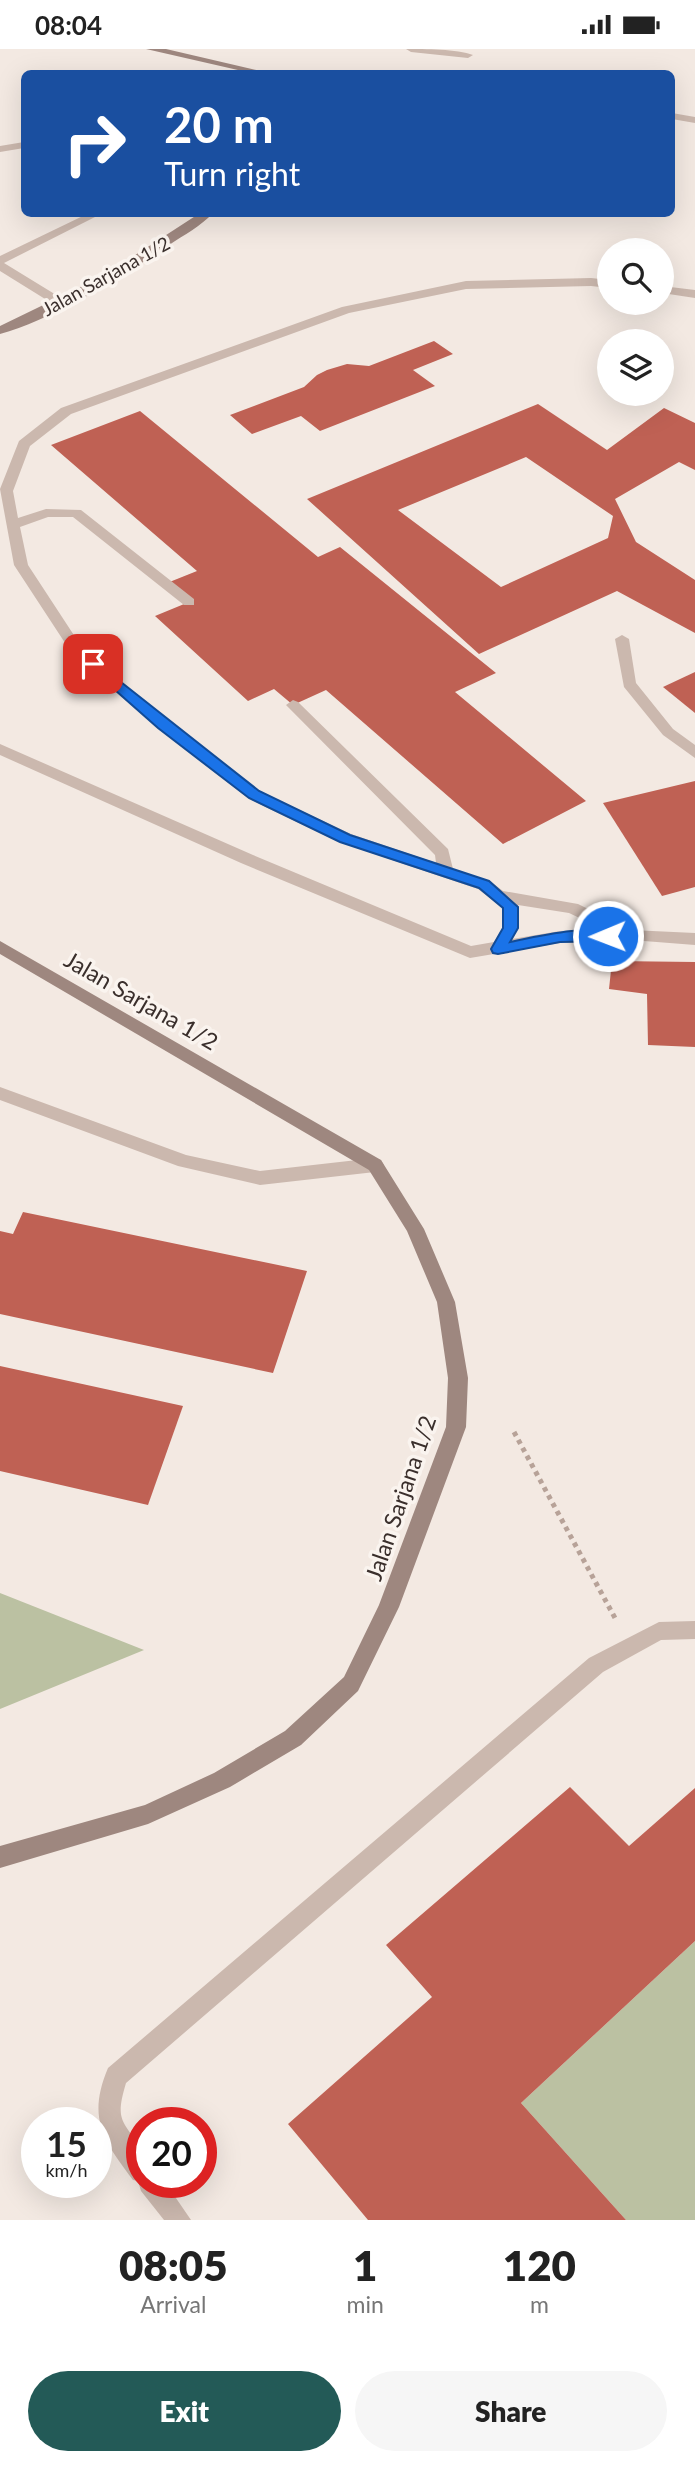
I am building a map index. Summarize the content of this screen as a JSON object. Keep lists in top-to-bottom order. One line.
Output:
{"streets":{"street":["Jalan Sarjana 1/2"]},"page":{"status":"08:04","turn":["20 m","Turn right"],"speed":"15 km/h","limit":"20","eta":["08:05","Arrival","1","min","120","m"],"buttons":["Exit","Share"]}}
